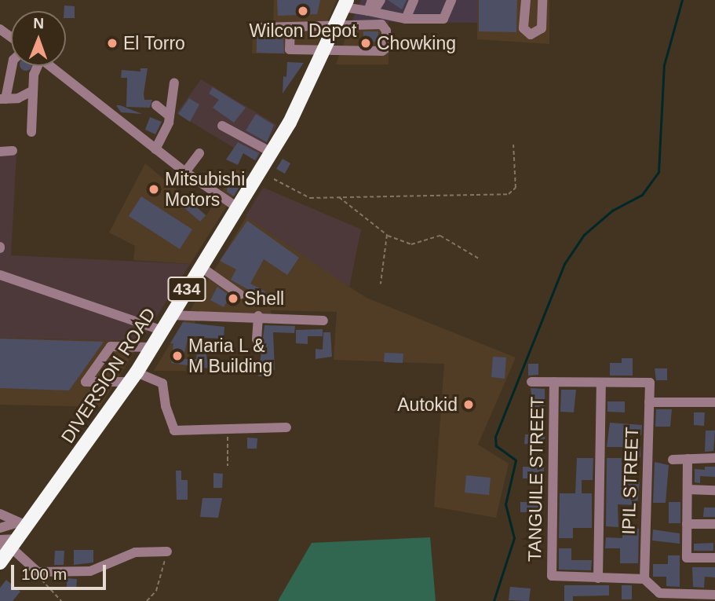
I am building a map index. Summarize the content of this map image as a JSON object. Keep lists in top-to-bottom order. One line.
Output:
{"streets":{"highway":["434","DIVERSION ROAD"],"street":["TANGUILE STREET","IPIL STREET"]},"places":["Wilcon Depot","El Torro","Chowking","Mitsubishi Motors","Shell","Maria L & M Building","Autokid"],"scale_bar":"100 m","north":"top"}
